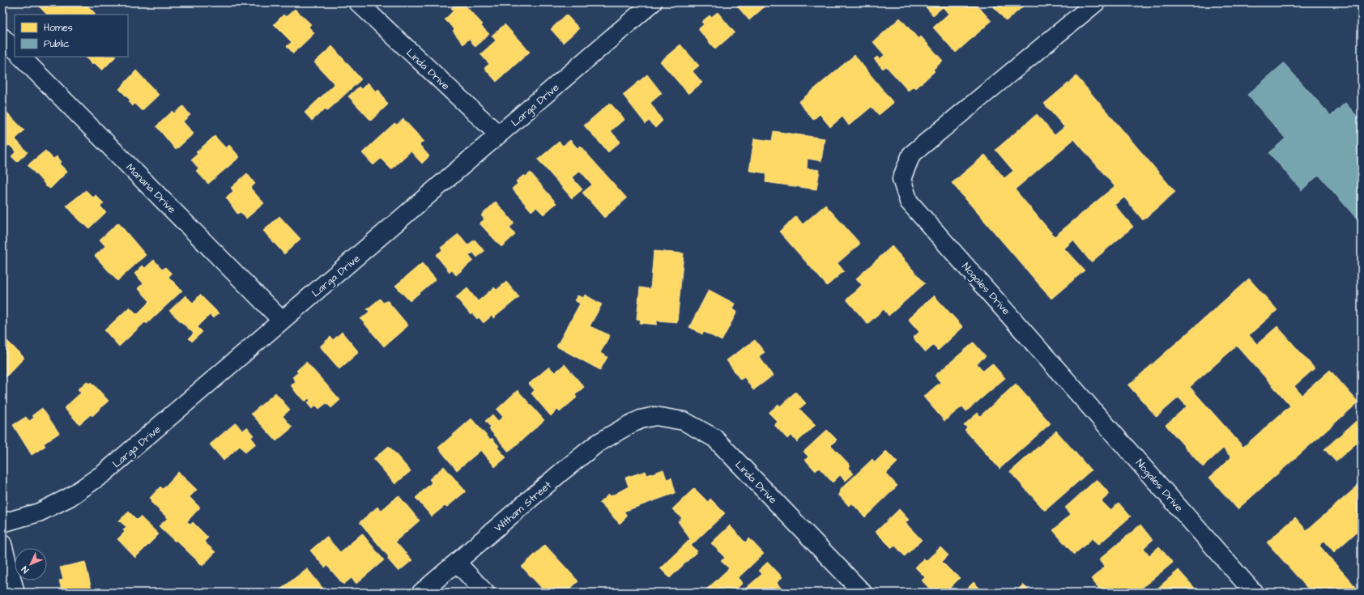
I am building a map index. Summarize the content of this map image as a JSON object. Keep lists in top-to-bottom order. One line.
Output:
{"streets":{"street":["Linda Drive","Larga Drive","Manana Drive","Nogales Drive","Witham Street"]},"crossings":[["Linda Drive","Larga Drive"],["Linda Drive","Witham Street"],["Larga Drive","Manana Drive"]],"legend":["Homes","Public"],"north":"bottom left"}
